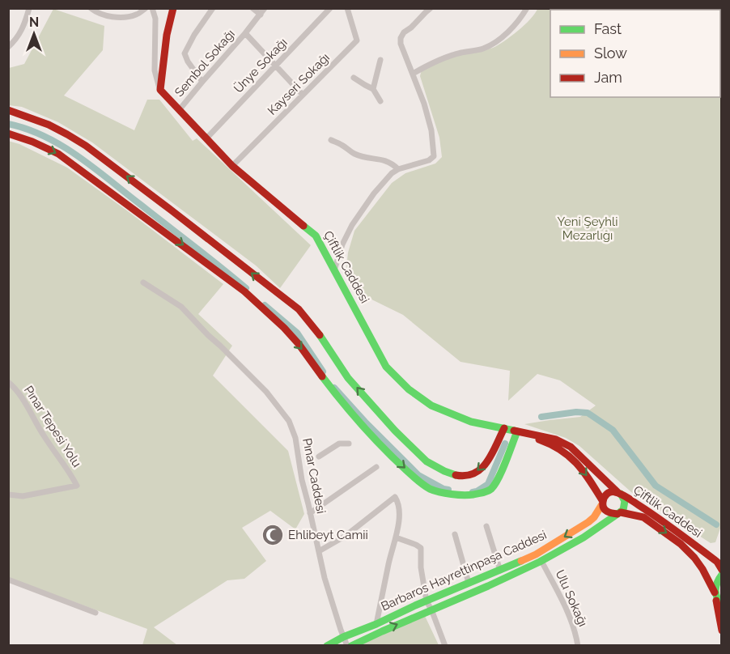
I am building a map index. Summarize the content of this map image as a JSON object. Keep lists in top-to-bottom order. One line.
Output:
{"streets":{"street":["Sembol Sokağı","Ünye Sokağı","Kayseri Sokağı","Çiftlik Caddesi","Pınar Tepesi Yolu","Pınar Caddesi","Barbaros Hayrettinpaşa Caddesi","Ulu Sokağı"]},"crossings":[["Sembol Sokağı","Çiftlik Caddesi"],["Ünye Sokağı","Çiftlik Caddesi"],["Kayseri Sokağı","Çiftlik Caddesi"],["Çiftlik Caddesi","Barbaros Hayrettinpaşa Caddesi"],["Pınar Caddesi","Barbaros Hayrettinpaşa Caddesi"],["Barbaros Hayrettinpaşa Caddesi","Ulu Sokağı"]],"parks":["Yeni Şeyhli Mezarlığı"],"places":{"mosque":["Ehlibeyt Camii"]},"legend":["Fast","Slow","Jam"],"north":"top"}
